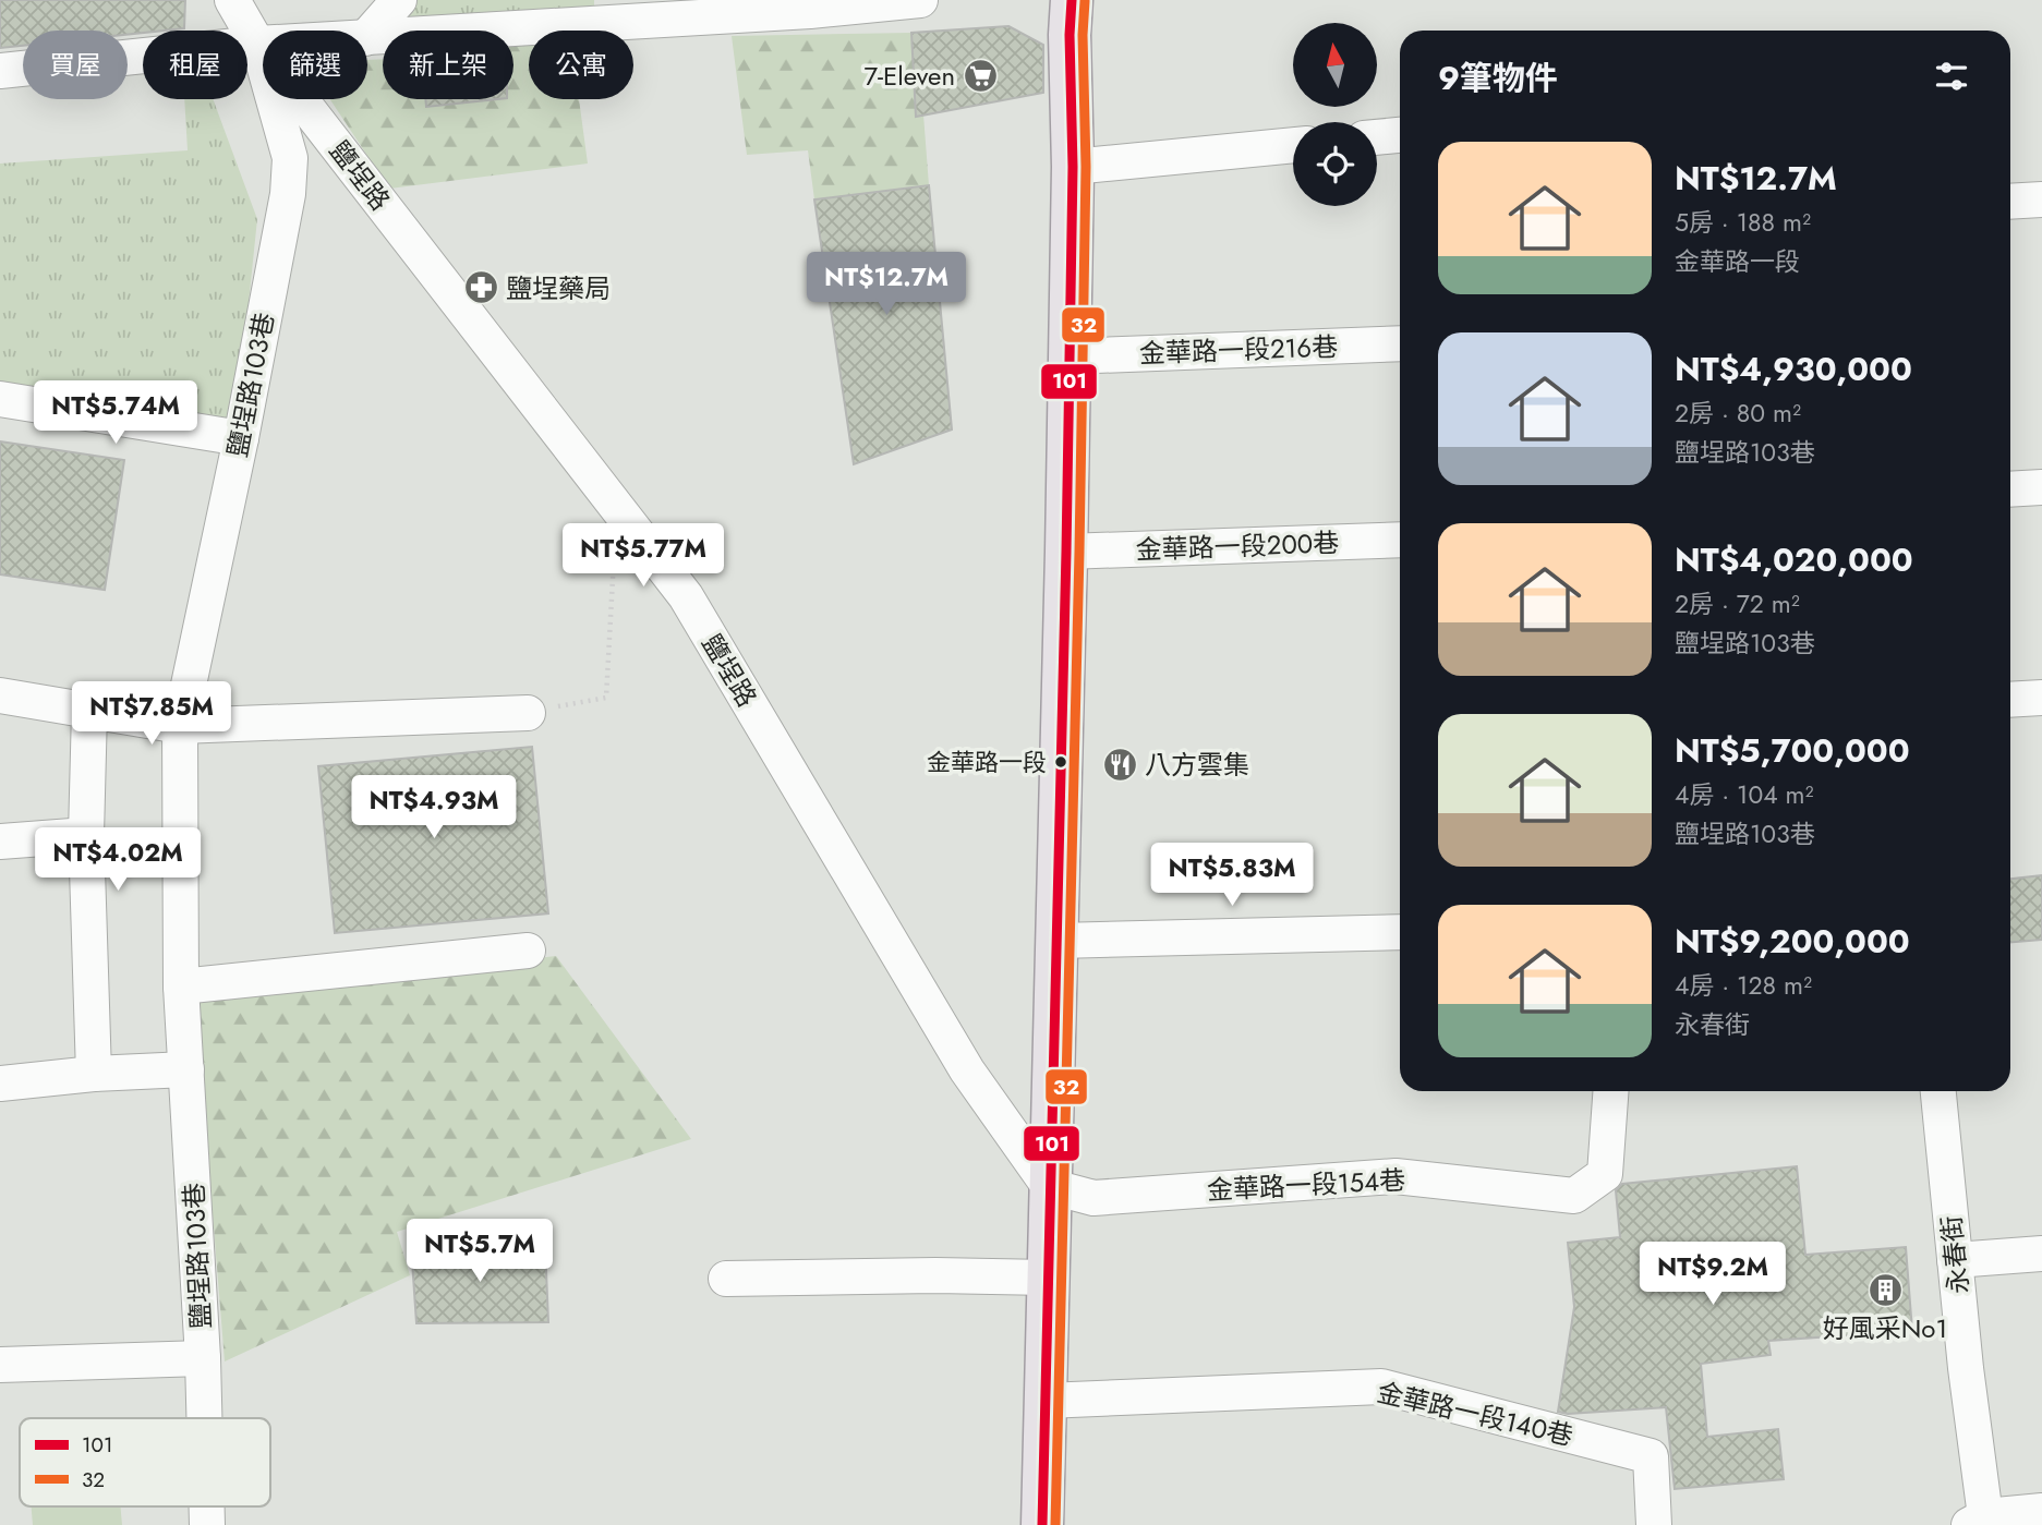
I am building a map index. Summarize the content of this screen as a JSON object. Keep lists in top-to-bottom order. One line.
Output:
{"streets":{"street":["鹽埕路","金華路一段216巷","鹽埕路103巷","金華路一段200巷","金華路一段154巷","永春街","金華路一段140巷"]},"crossings":[["鹽埕路","鹽埕路103巷"],["鹽埕路","金華路一段154巷"]],"places":{"supermarket":["7-Eleven"],"pharmacy":["鹽埕藥局"],"other":["金華路一段"],"restaurant":["八方雲集"],"building":["好風采No1"]},"lines":["transit line 101","transit line 32"],"legend":["101","32"],"north":"top","page":{"chip":["買屋","租屋","篩選","新上架","公寓"],"heading":"9筆物件","list":[{"name":"NT$12.7M","note":"5房 · 188 m² · 金華路一段"},{"name":"NT$4,930,000","note":"2房 · 80 m² · 鹽埕路103巷"},{"name":"NT$4,020,000","note":"2房 · 72 m² · 鹽埕路103巷"},{"name":"NT$5,700,000","note":"4房 · 104 m² · 鹽埕路103巷"},{"name":"NT$9,200,000","note":"4房 · 128 m² · 永春街"}],"price":["NT$12.7M","NT$5.74M","NT$5.77M","NT$7.85M","NT$4.93M","NT$4.02M","NT$5.83M","NT$5.7M","NT$9.2M"]}}
